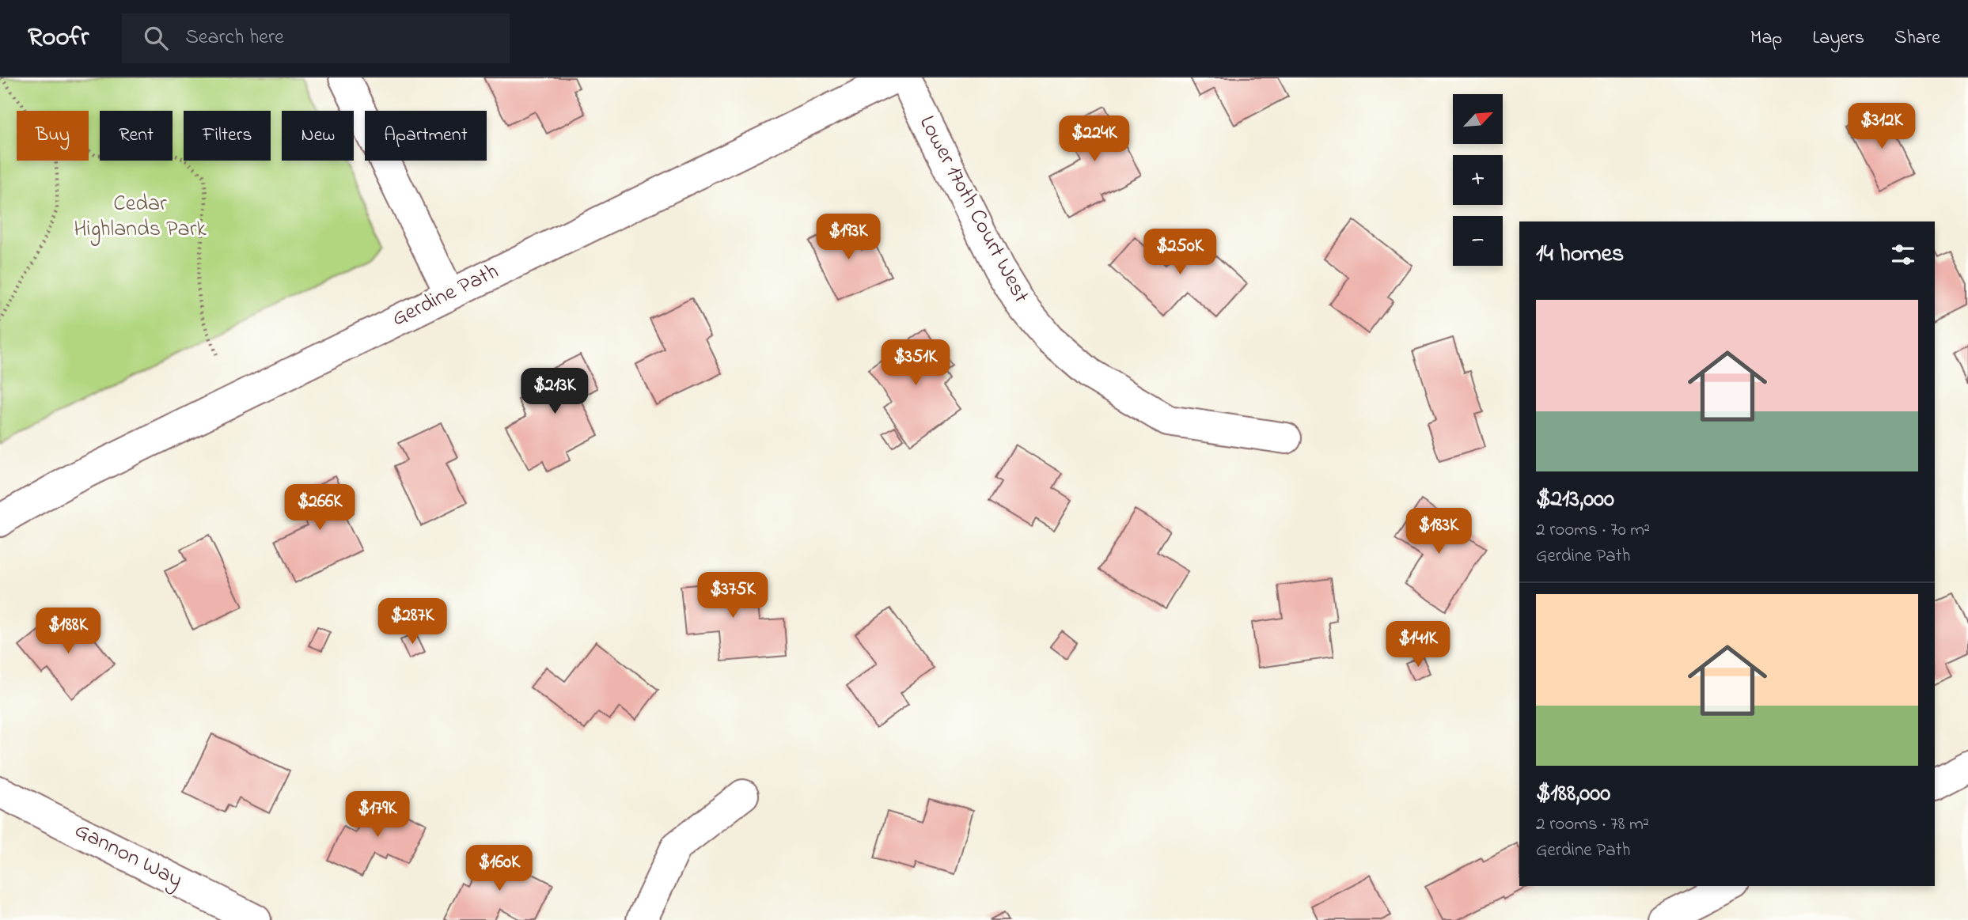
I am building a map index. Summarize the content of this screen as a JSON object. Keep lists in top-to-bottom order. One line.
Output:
{"streets":{"street":["Lower 170th Court West","Gerdine Path","Gannon Way"]},"parks":["Cedar Highlands Park"],"north":"top right","page":{"header":"Roofr","search":"Search here","nav":["Map","Layers","Share"],"map_buttons":["+","−"],"price":["$312K","$224K","$193K","$250K","$351K","$213K","$266K","$183K","$375K","$287K","$188K","$141K","$179K","$160K"],"chip":["Buy","Rent","Filters","New","Apartment"],"heading":"14 homes","list":[{"name":"$213,000","note":"2 rooms · 70 m² · Gerdine Path"},{"name":"$188,000","note":"2 rooms · 78 m² · Gerdine Path"}]}}
